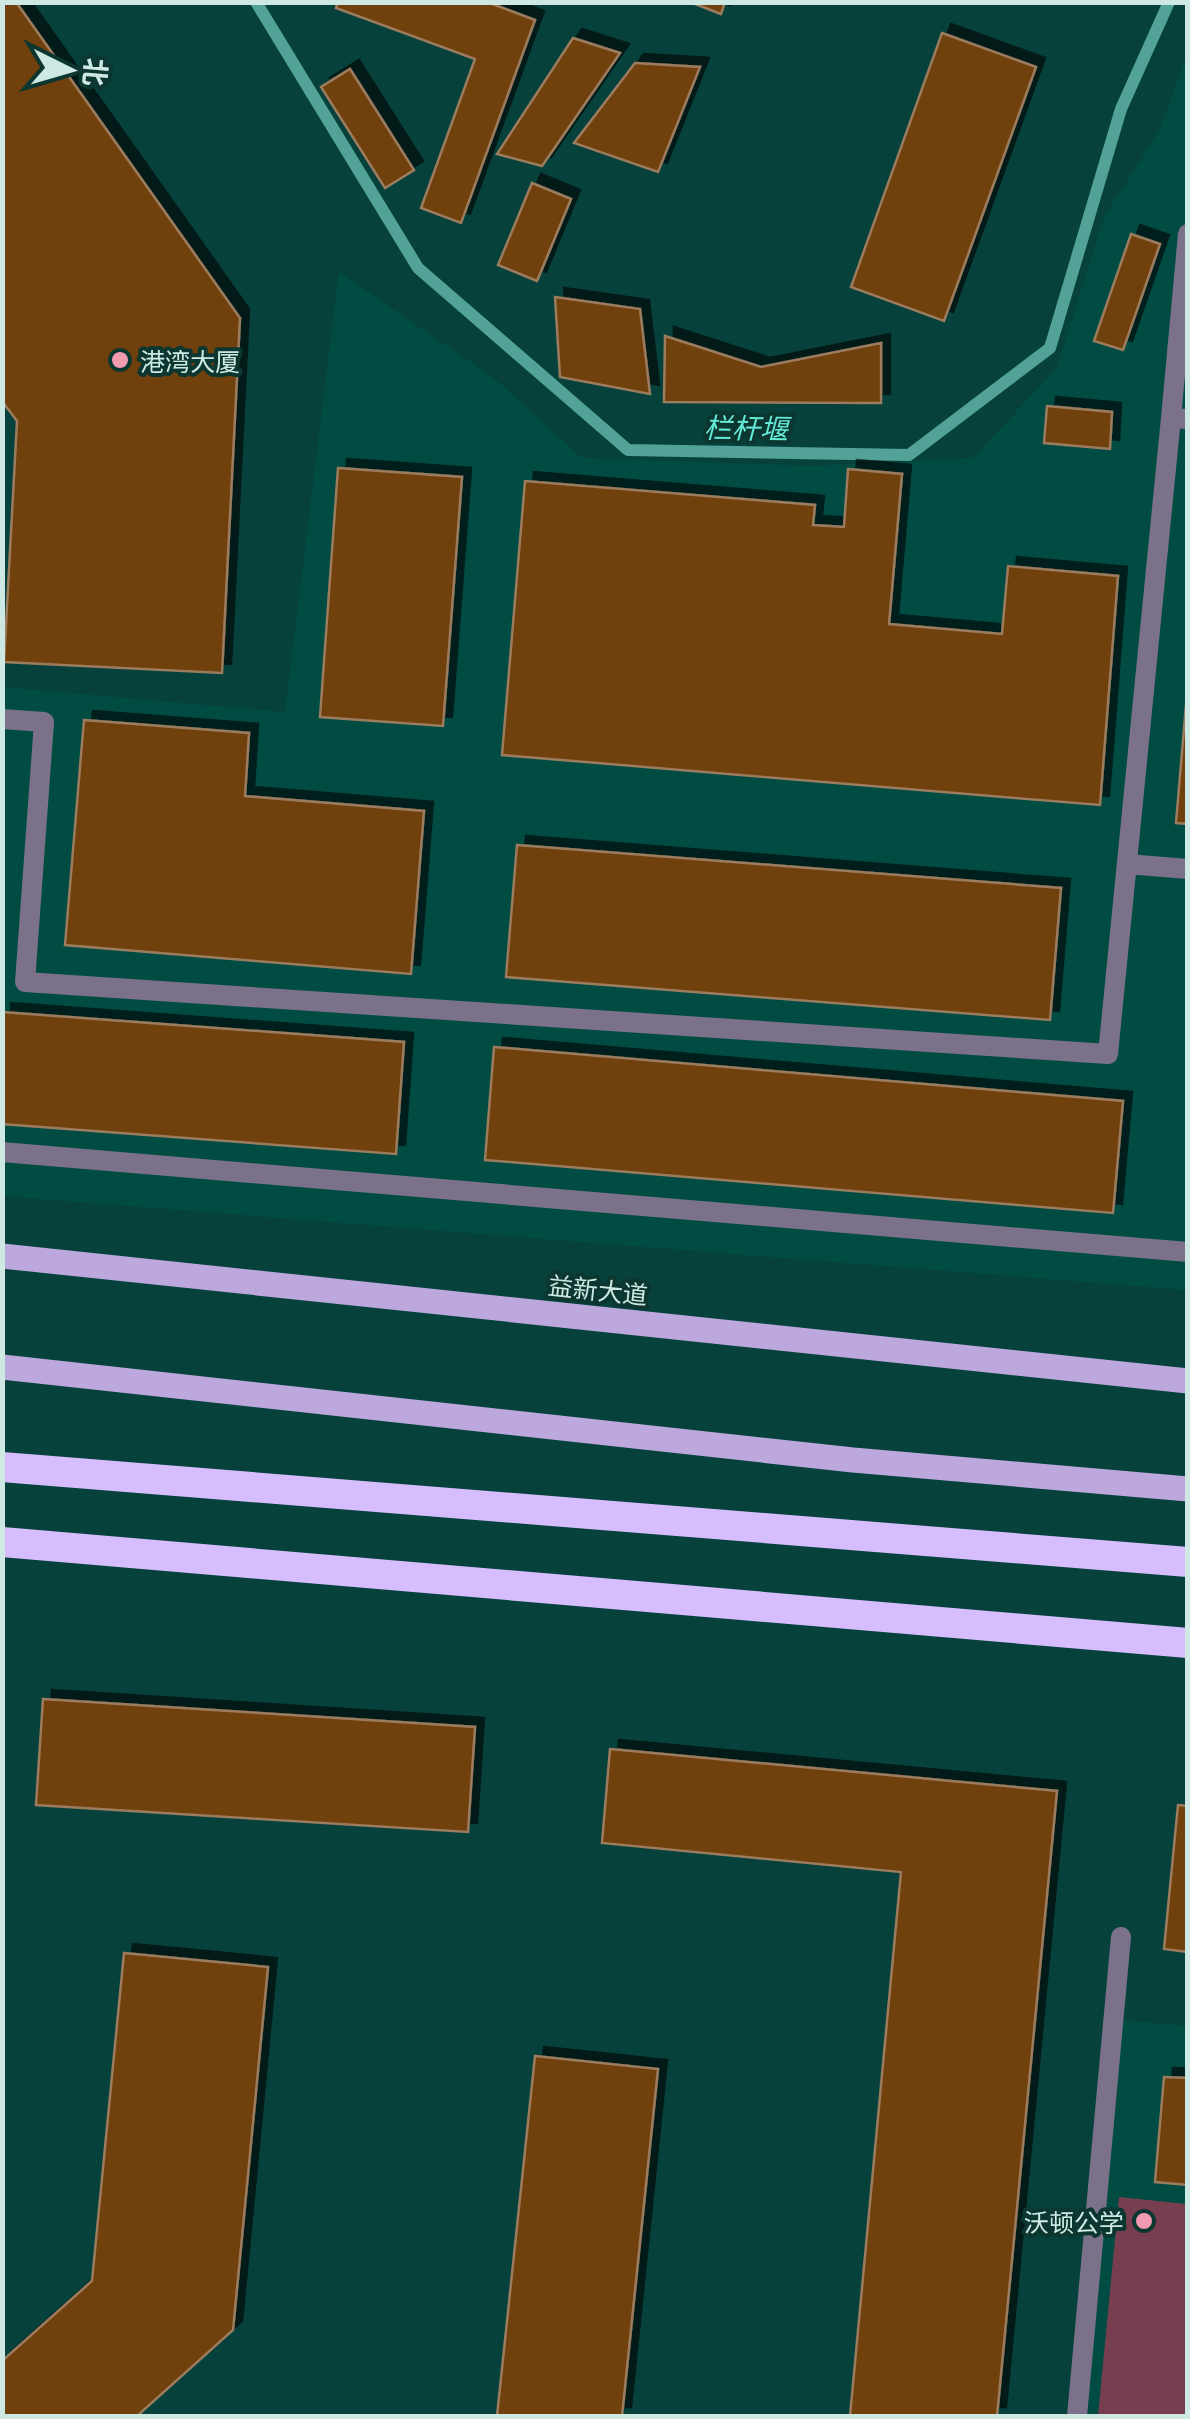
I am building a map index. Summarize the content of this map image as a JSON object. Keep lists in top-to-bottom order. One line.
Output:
{"streets":{"main road":["益新大道"]},"water":["栏杆堰"],"places":["港湾大厦","沃顿公学"],"north":"right"}
